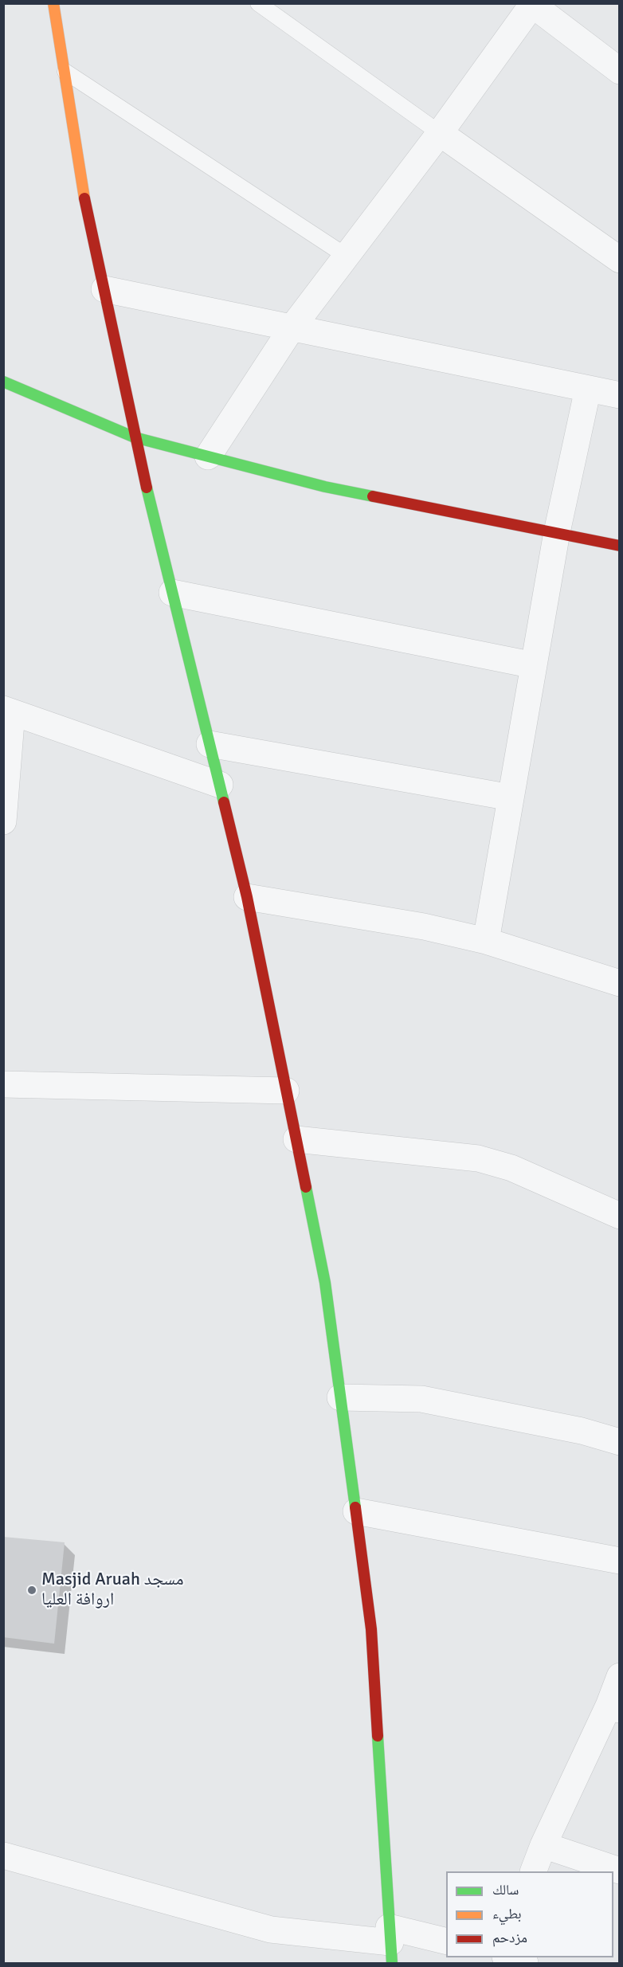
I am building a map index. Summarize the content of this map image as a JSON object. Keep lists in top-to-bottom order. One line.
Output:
{"places":["Masjid Aruah مسجد اروافة العليا"],"legend":["سالك","بطيء","مزدحم"]}
